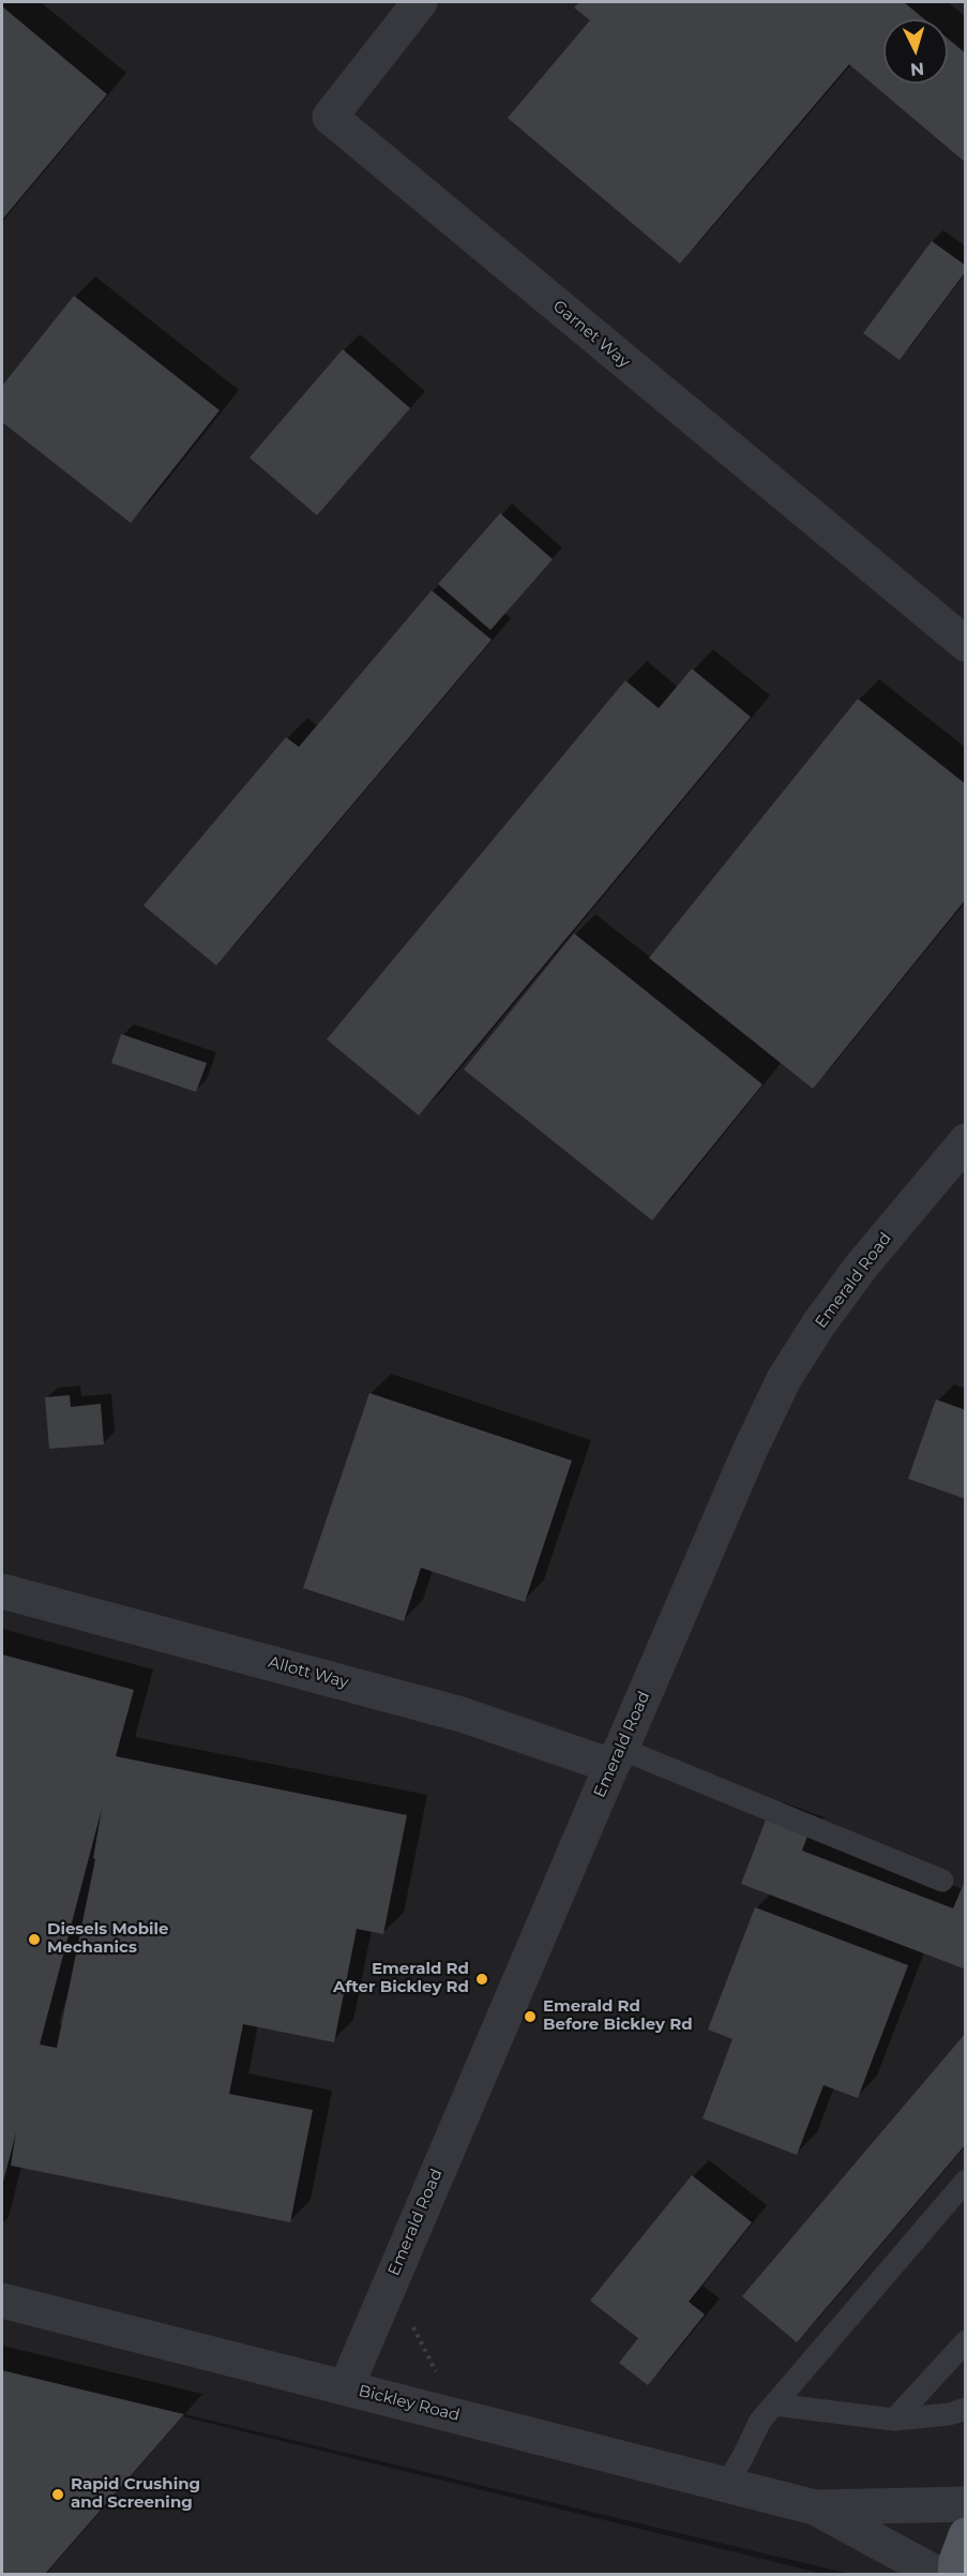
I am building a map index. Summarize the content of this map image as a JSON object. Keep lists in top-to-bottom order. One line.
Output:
{"streets":{"street":["Garnet Way","Emerald Road","Allott Way","Bickley Road"]},"crossings":[["Emerald Road","Allott Way"],["Emerald Road","Bickley Road"]],"places":["Diesels Mobile Mechanics","Emerald Rd After Bickley Rd","Emerald Rd Before Bickley Rd","Rapid Crushing and Screening"],"north":"bottom"}
